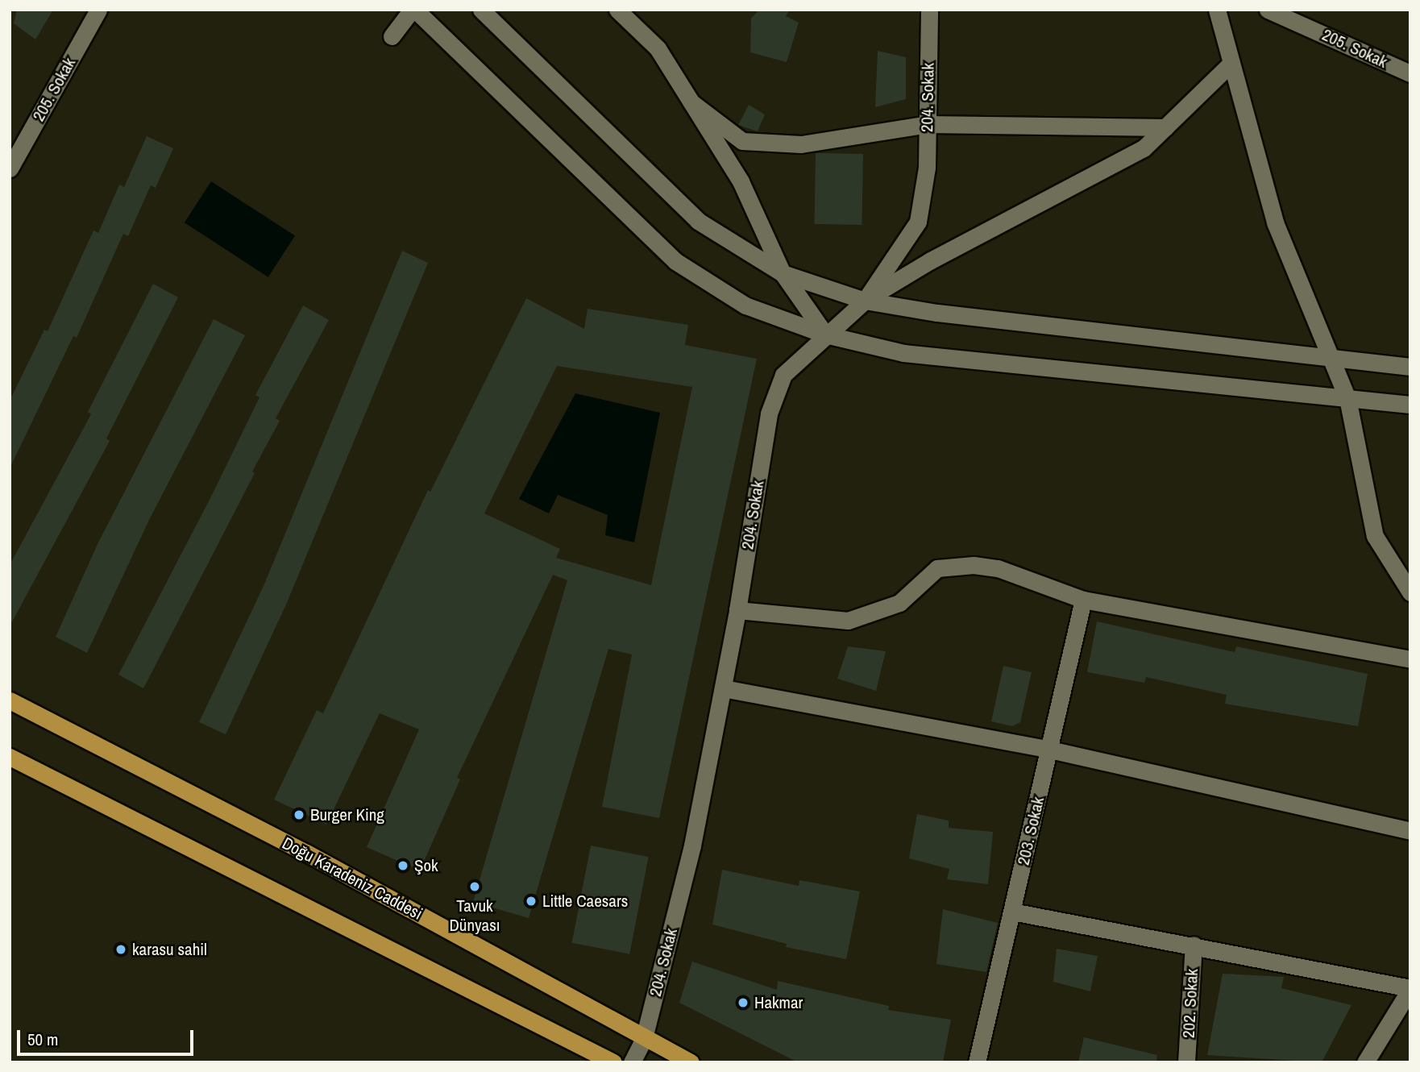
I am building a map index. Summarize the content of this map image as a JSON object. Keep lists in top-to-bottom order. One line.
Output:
{"streets":{"main road":["Doğu Karadeniz Caddesi"],"street":["205. Sokak","204. Sokak","203. Sokak","202. Sokak"]},"crossings":[["204. Sokak","Doğu Karadeniz Caddesi"]],"places":["Burger King","Şok","Tavuk Dünyası","Little Caesars","karasu sahil","Hakmar"],"scale_bar":"50 m"}
